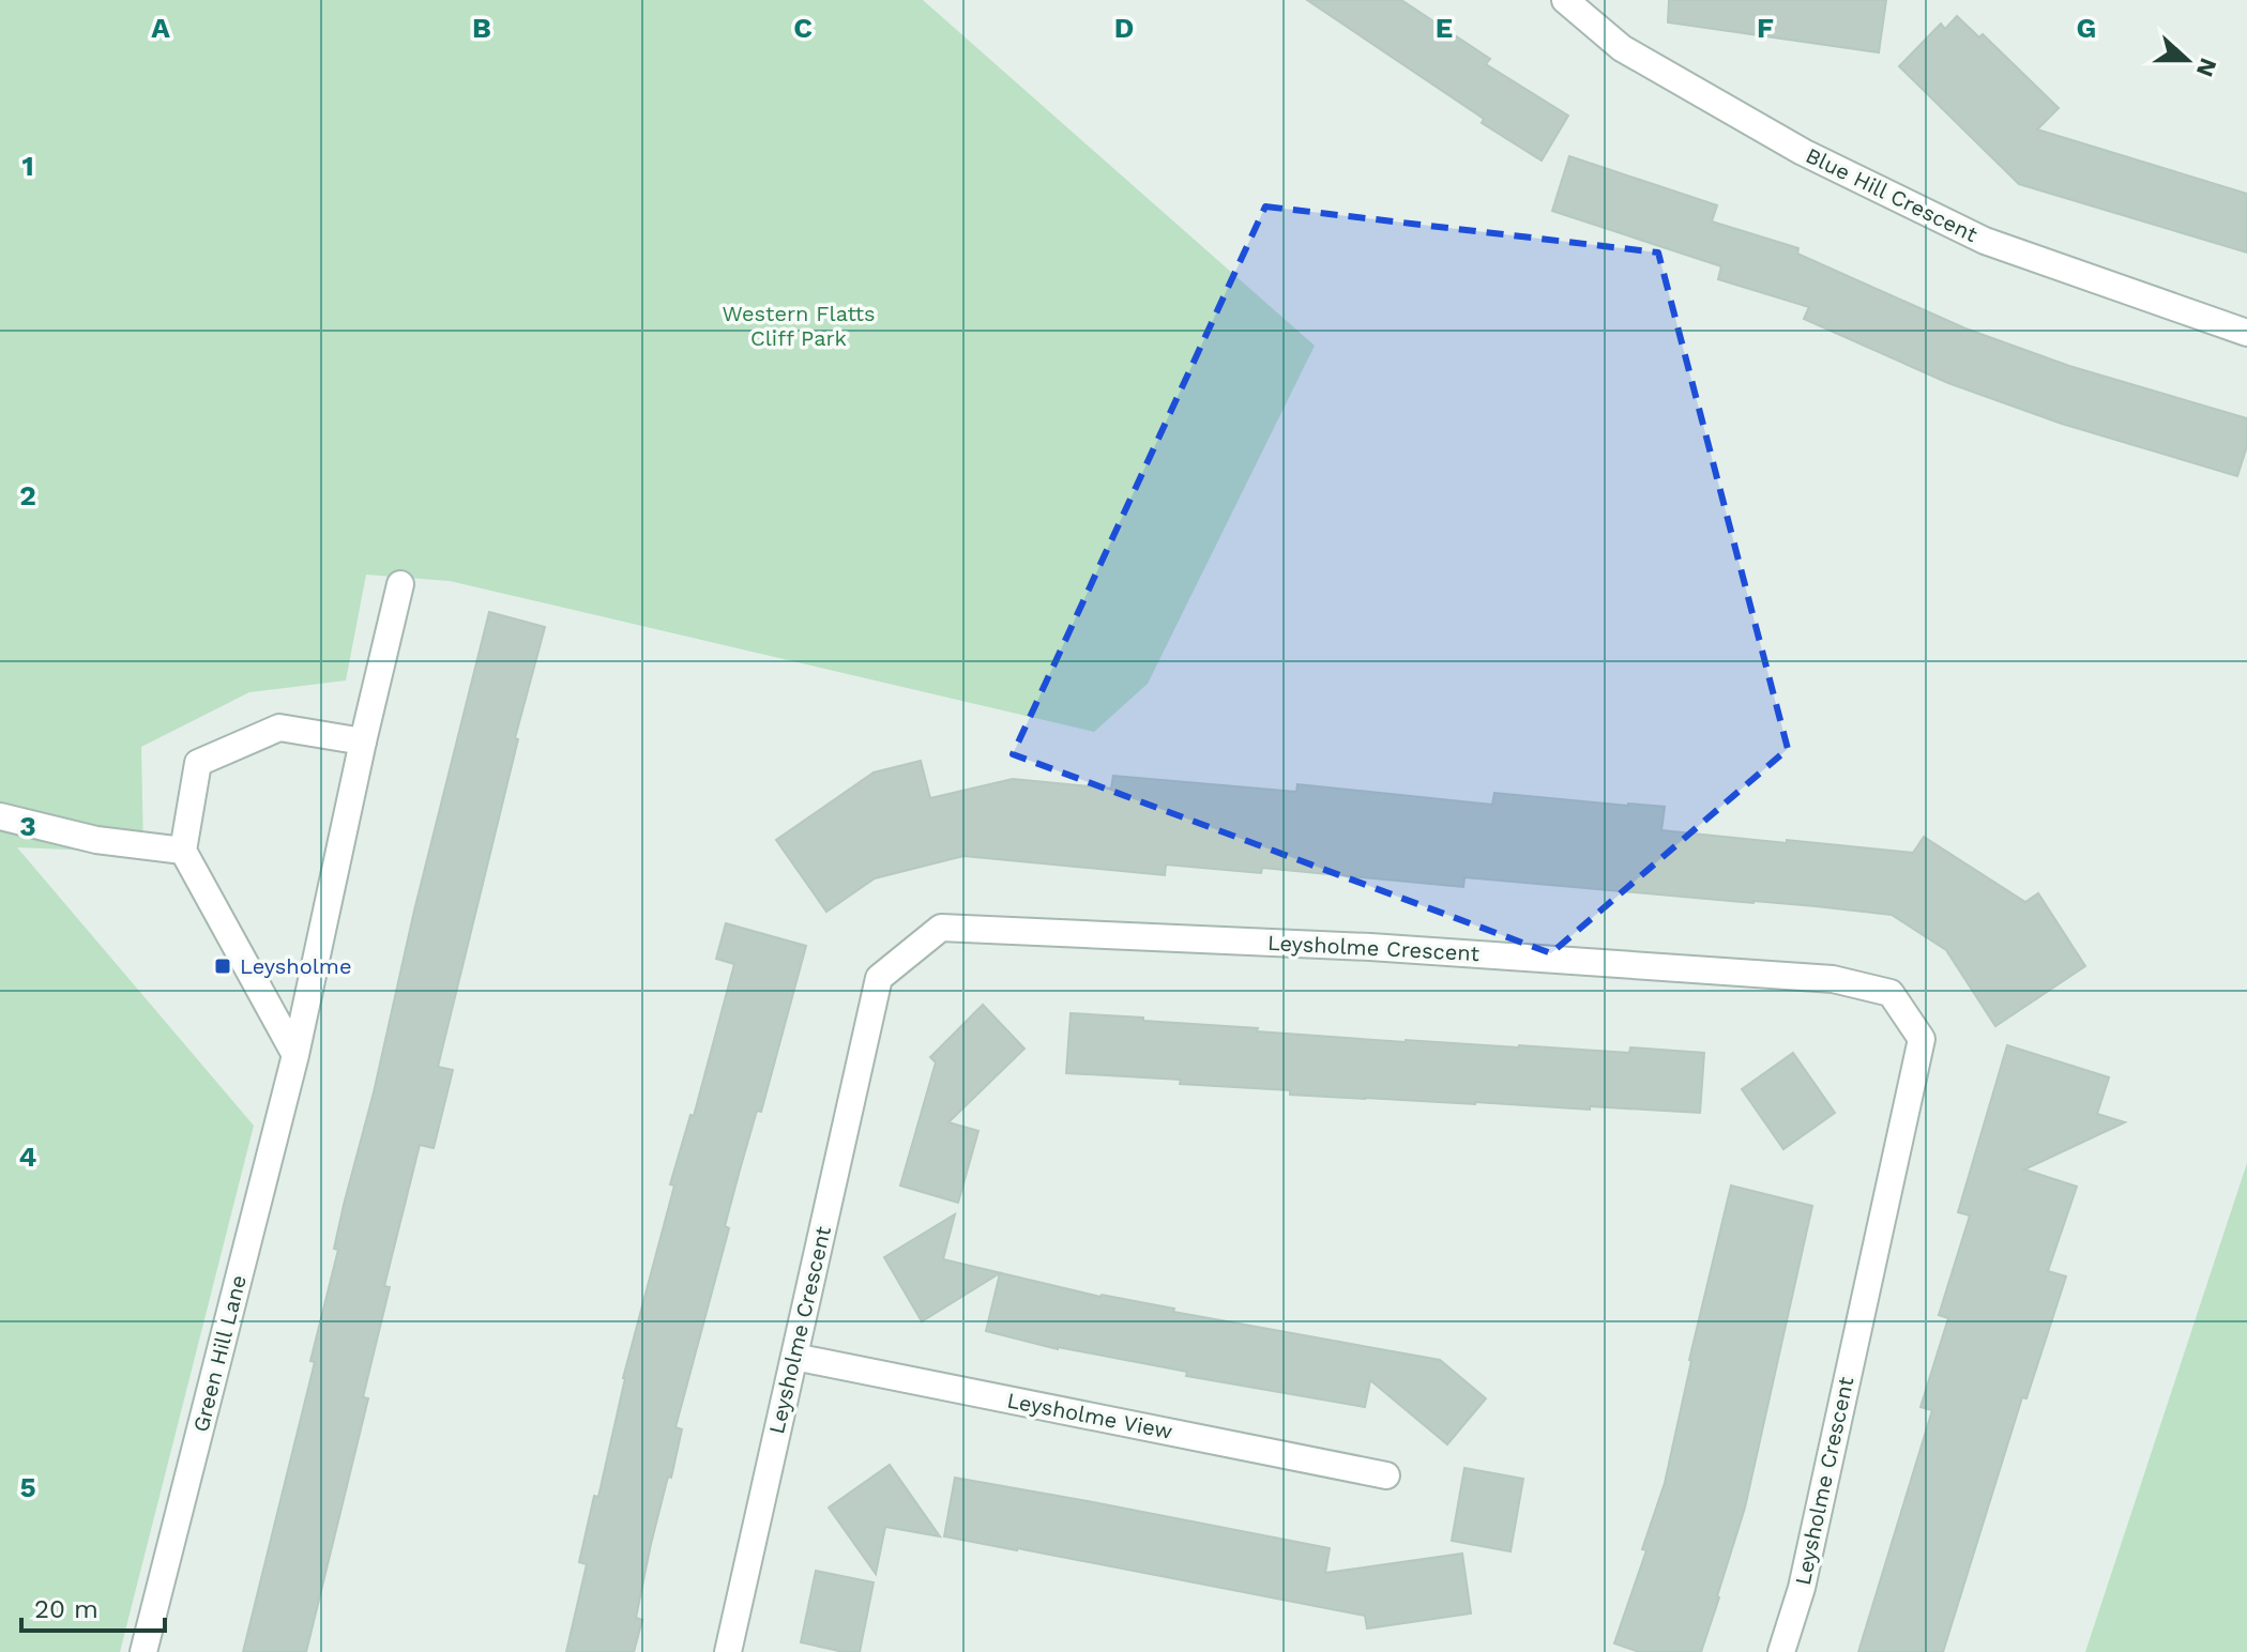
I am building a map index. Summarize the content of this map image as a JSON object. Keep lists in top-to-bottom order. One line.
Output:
{"streets":{"street":["Blue Hill Crescent","Leysholme Crescent","Green Hill Lane","Leysholme View"]},"crossings":[["Leysholme Crescent","Leysholme View"]],"parks":["Western Flatts Cliff Park"],"places":{"transit":["Leysholme"]},"scale_bar":"20 m","north":"right","grid":{"columns":["A","B","C","D","E","F","G"],"rows":["1","2","3","4","5"]}}
